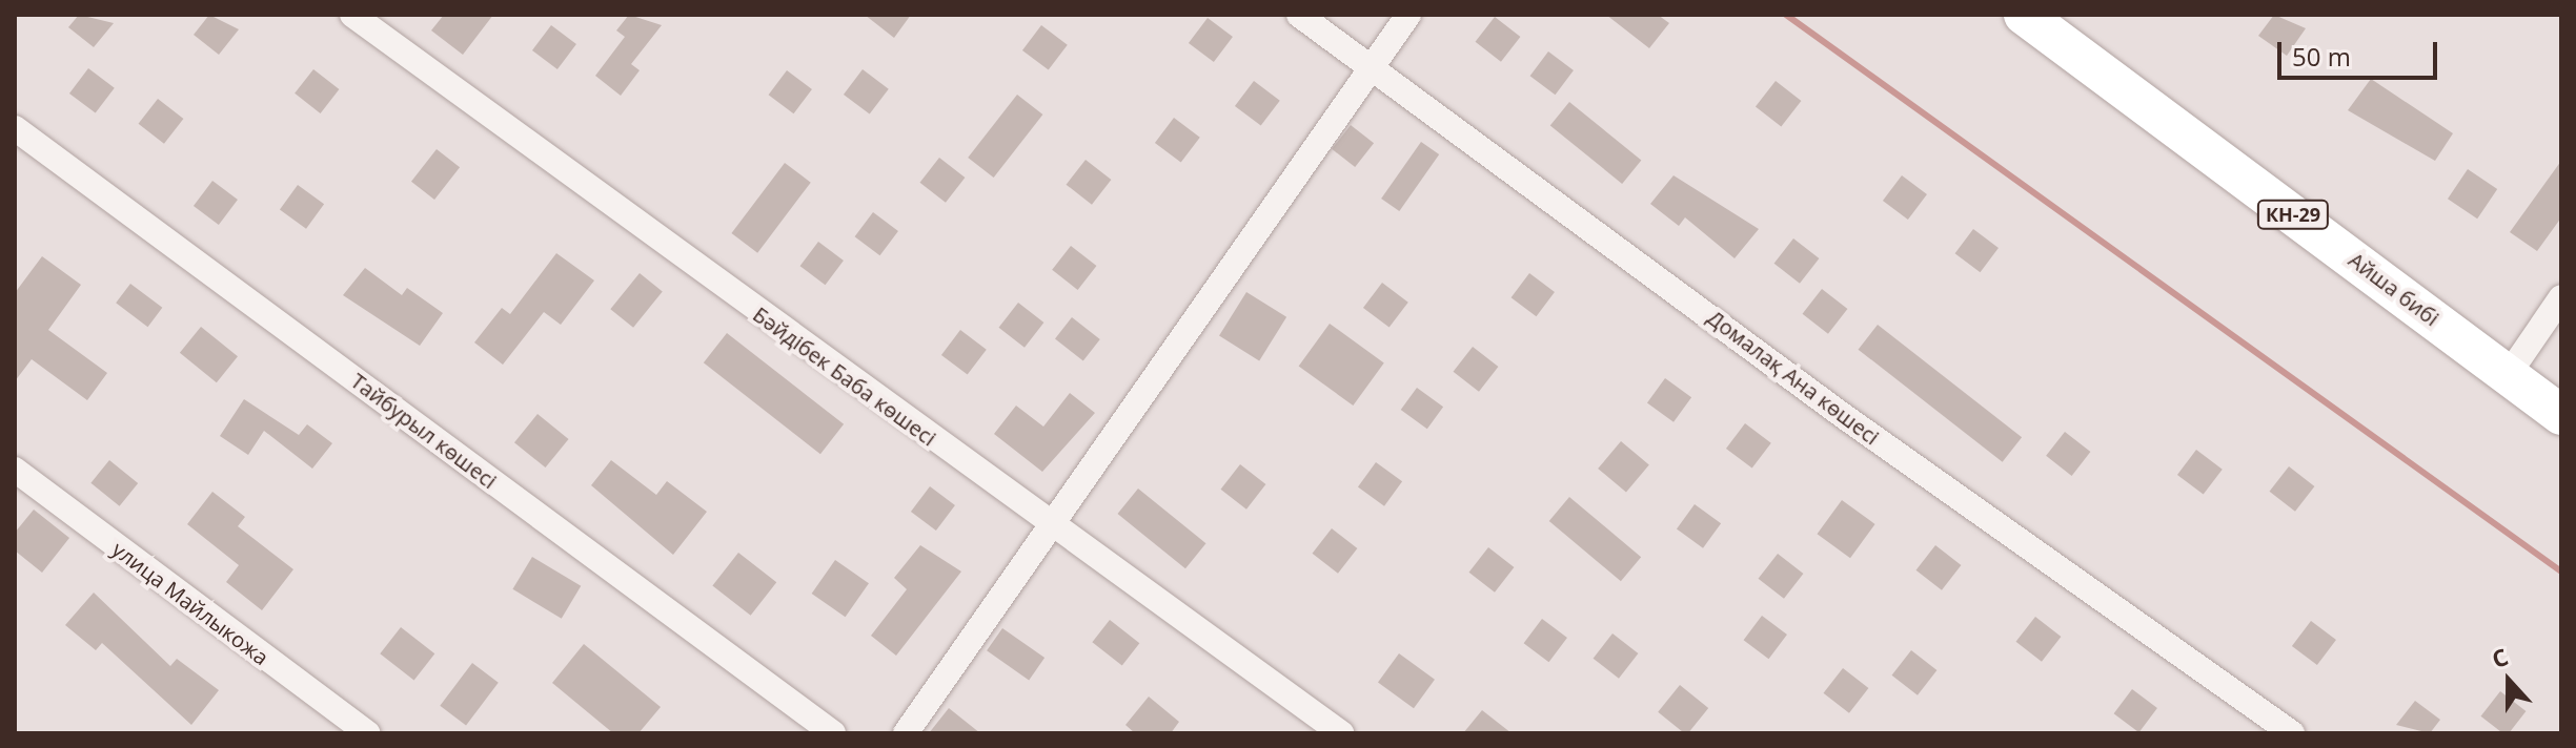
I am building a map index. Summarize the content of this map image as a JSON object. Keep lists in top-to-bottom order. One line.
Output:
{"streets":{"main road":["КН-29","Айша бибі"],"street":["Бәйдібек Баба көшесі","Домалақ Ана көшесі","Тайбурыл көшесі","улица Майлыкожа"]},"scale_bar":"50 m","north":"top"}
